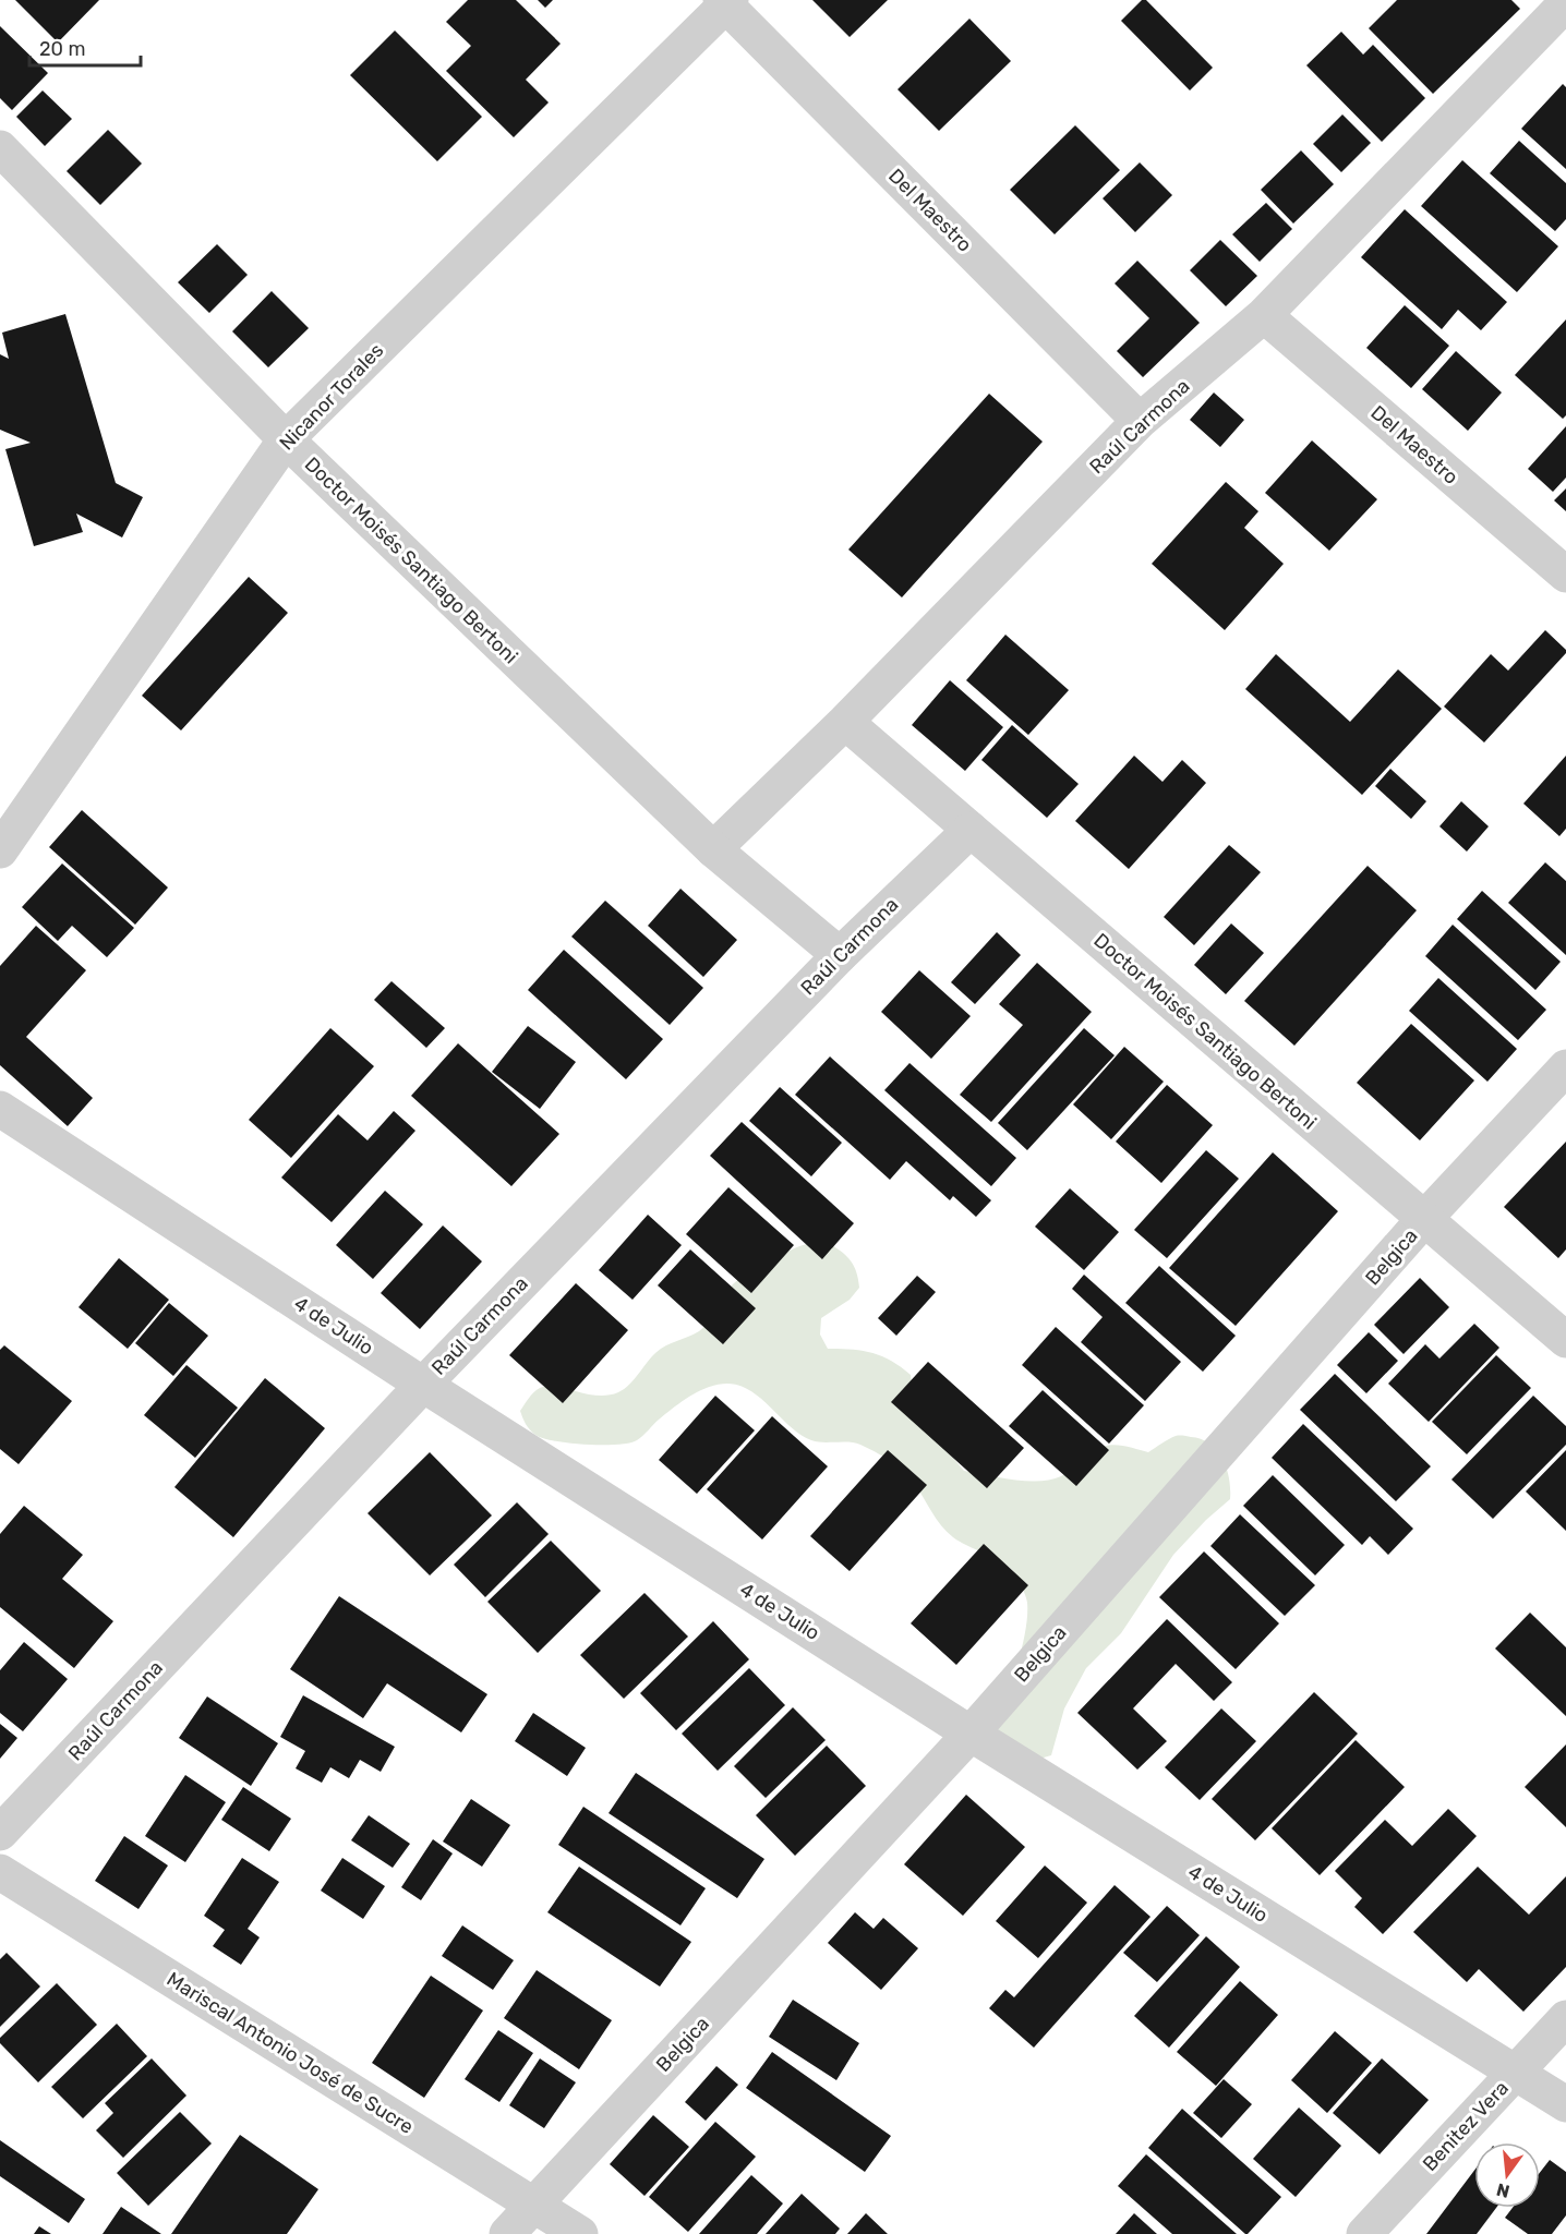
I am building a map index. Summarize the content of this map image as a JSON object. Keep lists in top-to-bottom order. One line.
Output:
{"streets":{"street":["Del Maestro","Nicanor Torales","Raúl Carmona","Doctor Moisés Santiago Bertoni","Belgica","4 de Julio","Mariscal Antonio José de Sucre","Benitez Vera"]},"crossings":[["Del Maestro","Nicanor Torales"],["Del Maestro","Raúl Carmona"],["Nicanor Torales","Doctor Moisés Santiago Bertoni"],["Raúl Carmona","Doctor Moisés Santiago Bertoni"],["Raúl Carmona","4 de Julio"],["Doctor Moisés Santiago Bertoni","Belgica"],["Belgica","4 de Julio"],["Belgica","Mariscal Antonio José de Sucre"],["4 de Julio","Benitez Vera"]],"scale_bar":"20 m","north":"bottom"}
